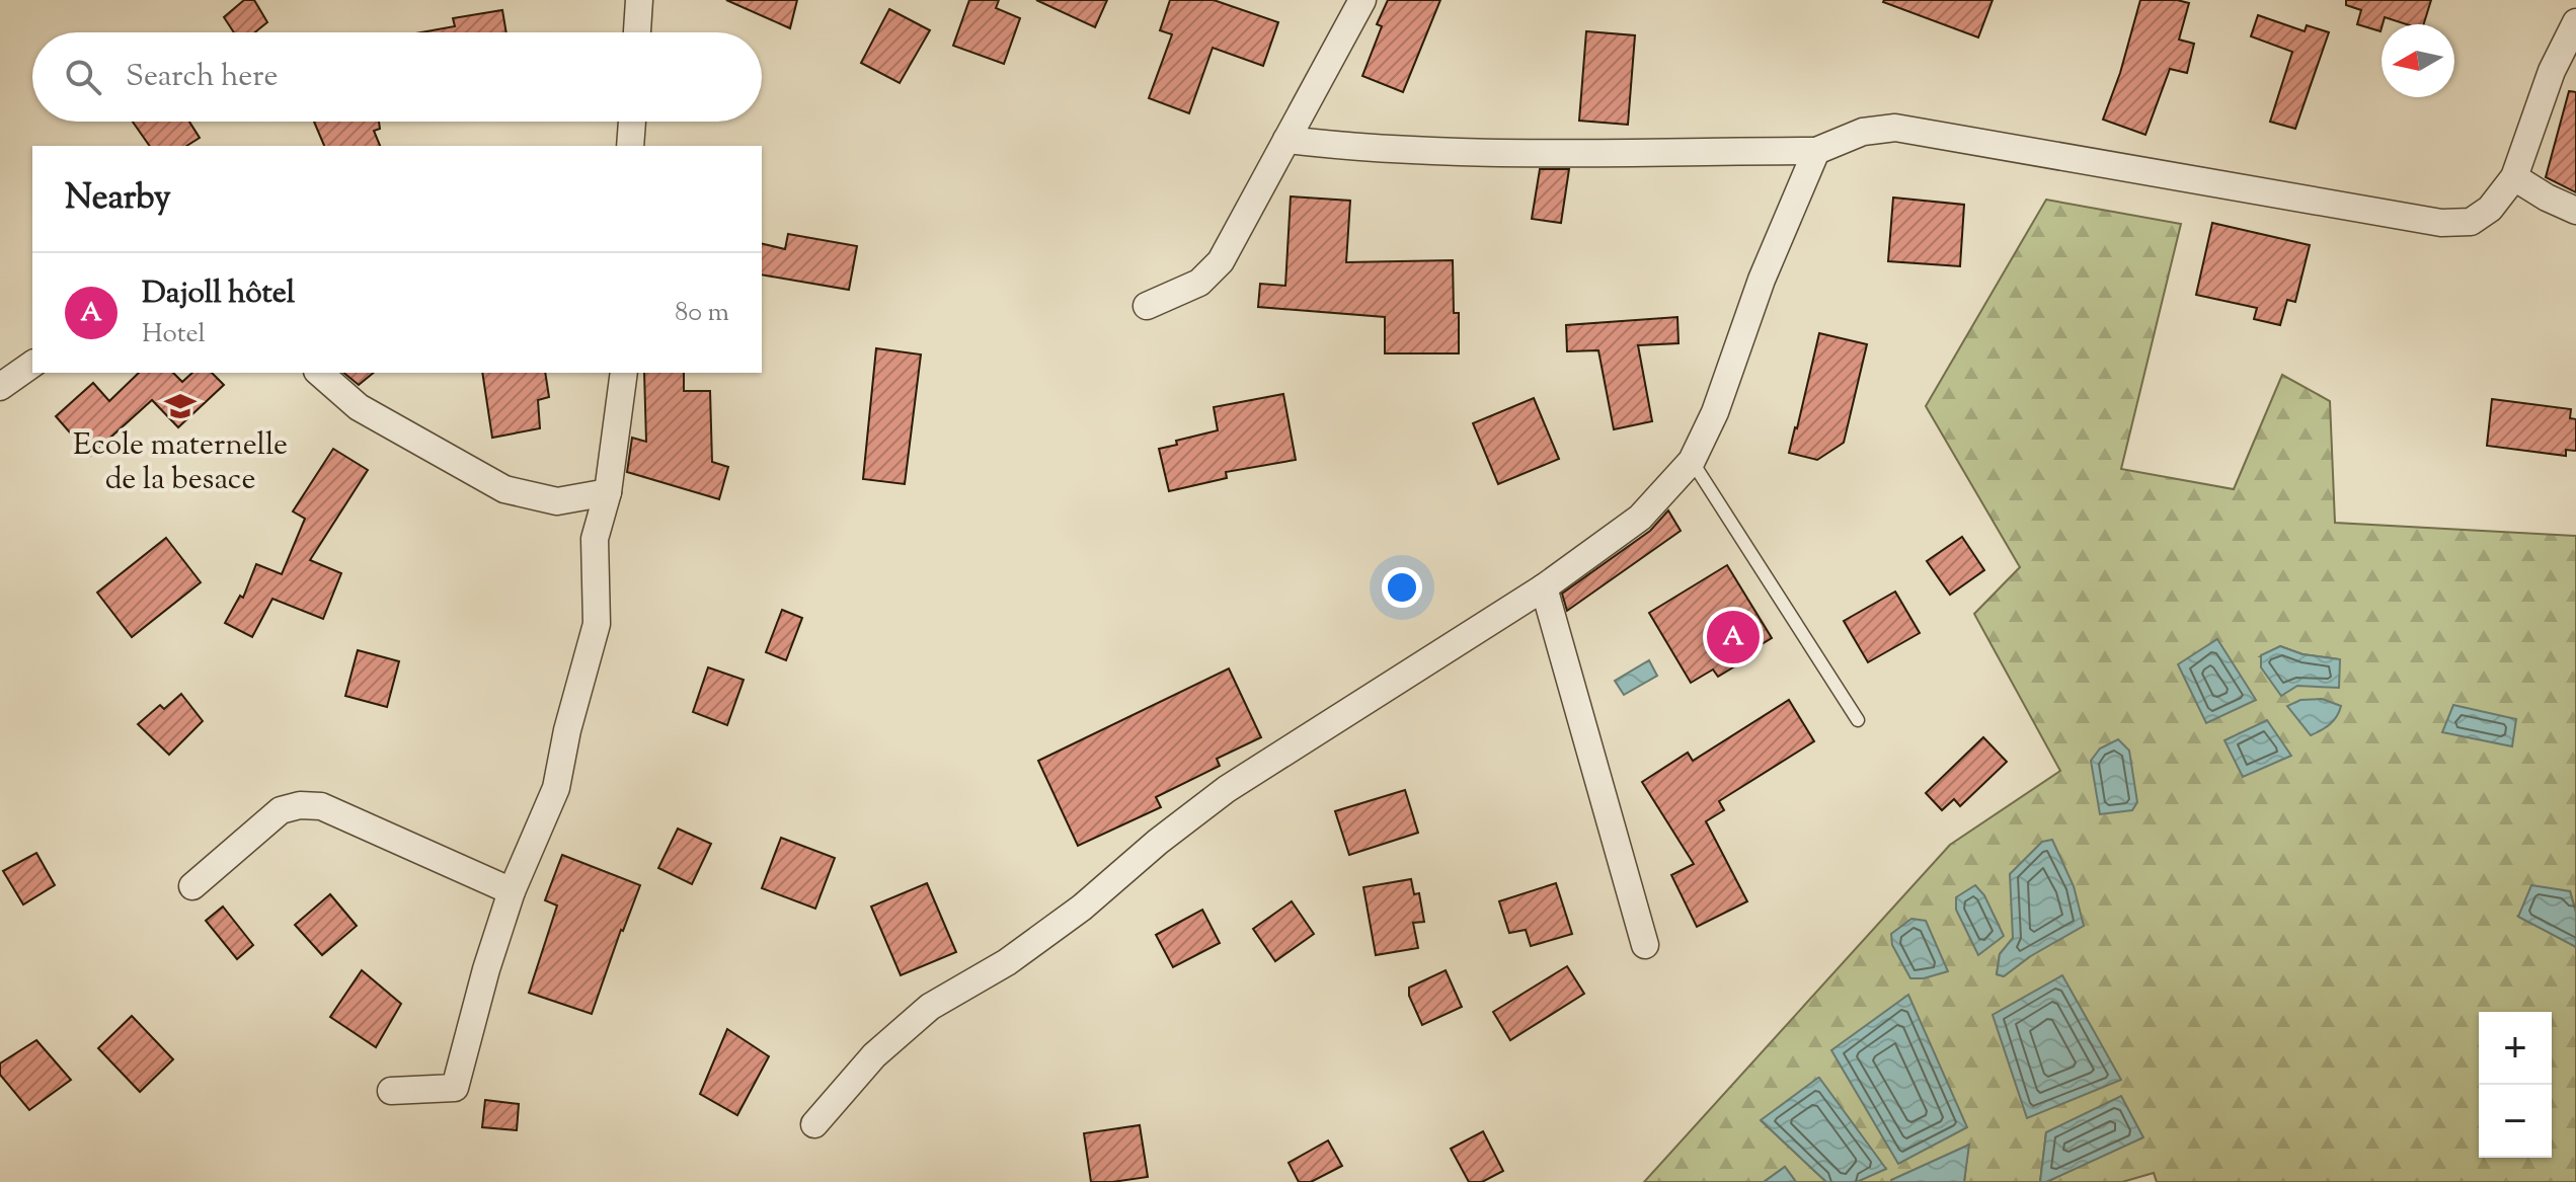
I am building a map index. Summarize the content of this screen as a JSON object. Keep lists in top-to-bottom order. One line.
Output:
{"places":{"school or university":["Ecole maternelle de la besace"]},"north":"left","page":{"search":"Search here","heading":"Nearby","list":[{"mark":"A","name":"Dajoll hôtel","note":"Hotel","value":"80 m"}],"pins":"A","map_buttons":["+","−"]}}
